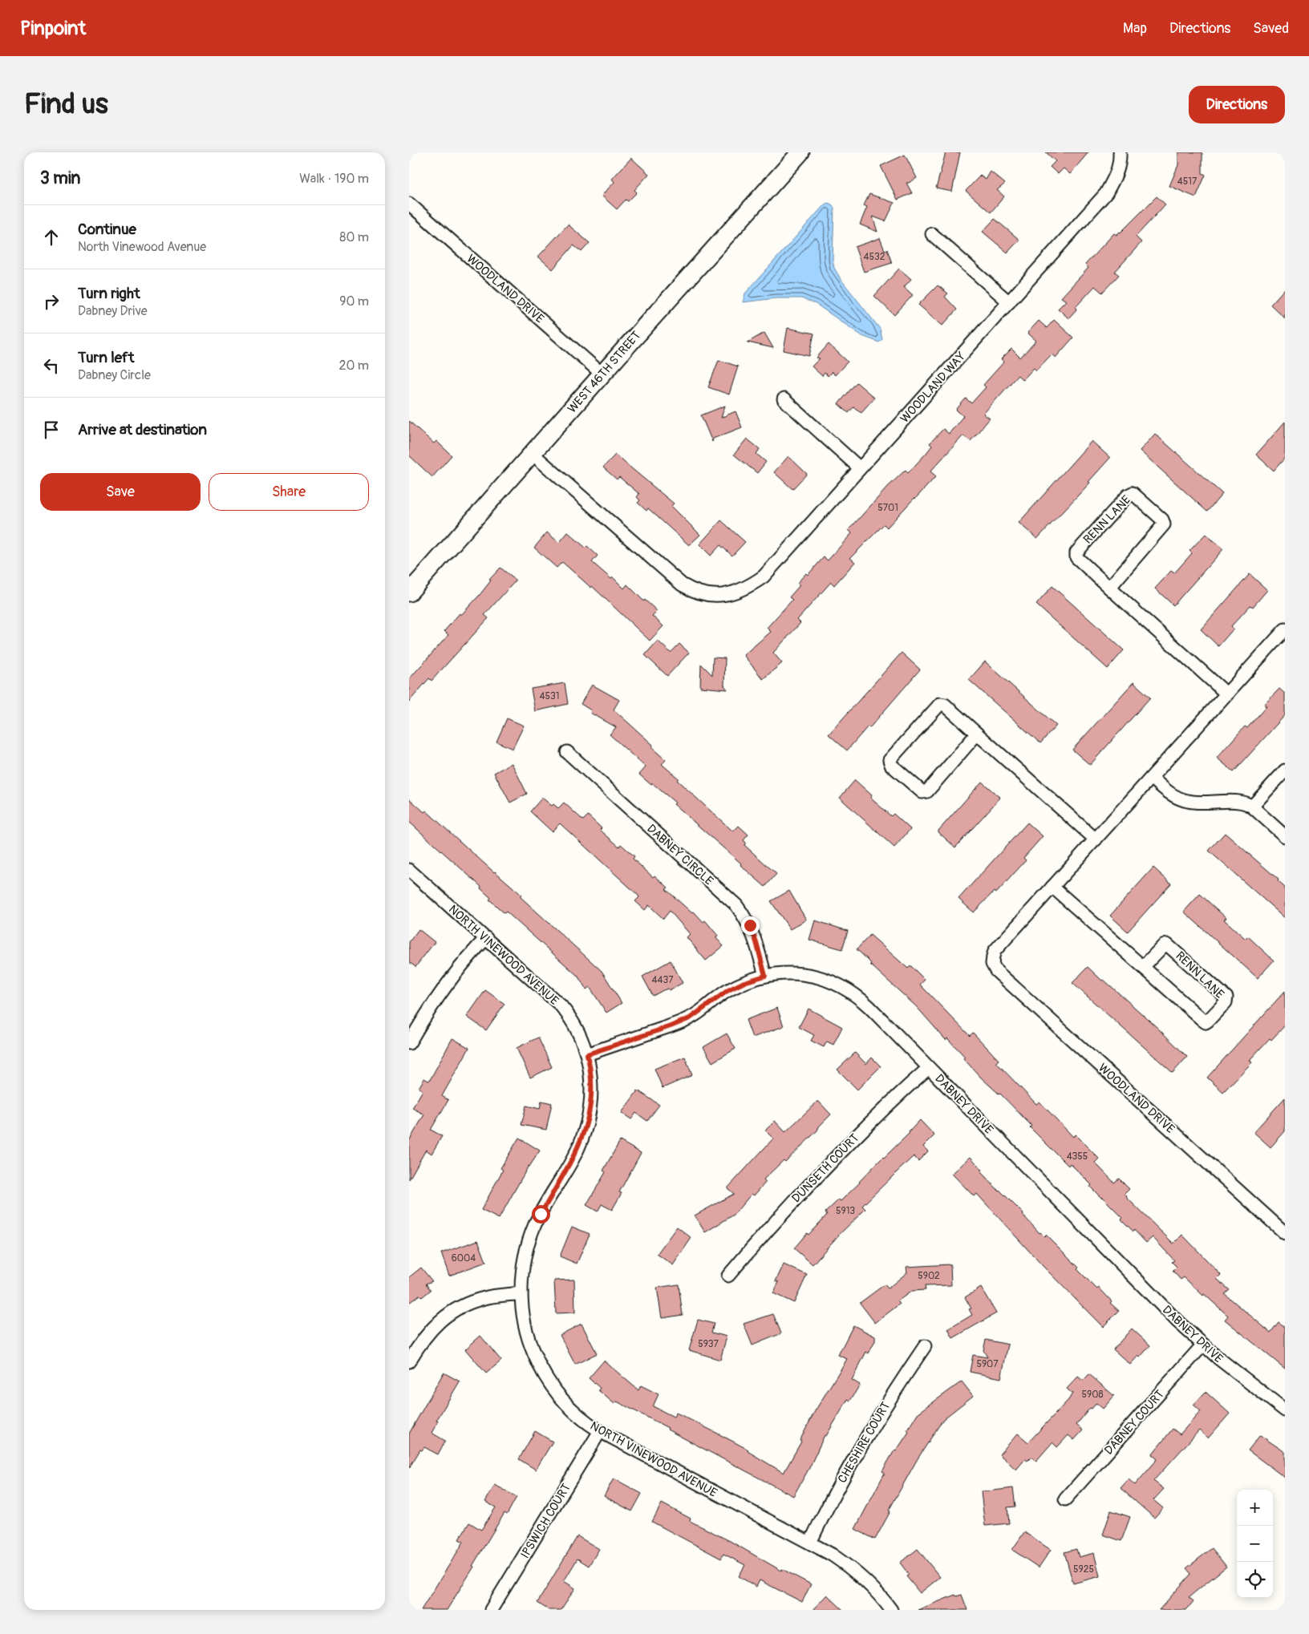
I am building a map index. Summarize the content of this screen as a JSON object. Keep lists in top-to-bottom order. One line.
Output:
{"streets":{"street":["WOODLAND DRIVE","WEST 46TH STREET","WOODLAND WAY","RENN LANE","DABNEY CIRCLE","NORTH VINEWOOD AVENUE","DABNEY DRIVE","DUNSETH COURT","DABNEY COURT","CHESHIRE COURT","IPSWICH COURT"]},"crossings":[["WOODLAND DRIVE","WEST 46TH STREET"],["WOODLAND DRIVE","RENN LANE"],["WEST 46TH STREET","WOODLAND WAY"],["DABNEY CIRCLE","DABNEY DRIVE"],["NORTH VINEWOOD AVENUE","DABNEY DRIVE"],["NORTH VINEWOOD AVENUE","CHESHIRE COURT"],["NORTH VINEWOOD AVENUE","IPSWICH COURT"],["DABNEY DRIVE","DUNSETH COURT"],["DABNEY DRIVE","DABNEY COURT"]],"house_numbers":["4517","4532","5701","4531","4437","4355","5913","6004","5902","5937","5907","5908","5925"],"page":{"header":"Pinpoint","nav":["Map","Directions","Saved"],"buttons":["Directions",["Save","Share"]],"title":"Find us","heading":["3 min","Walk · 190 m"],"list":[["Continue","North Vinewood Avenue","80 m"],["Turn right","Dabney Drive","90 m"],["Turn left","Dabney Circle","20 m"],"Arrive at destination"],"map_buttons":["+","−"]}}
